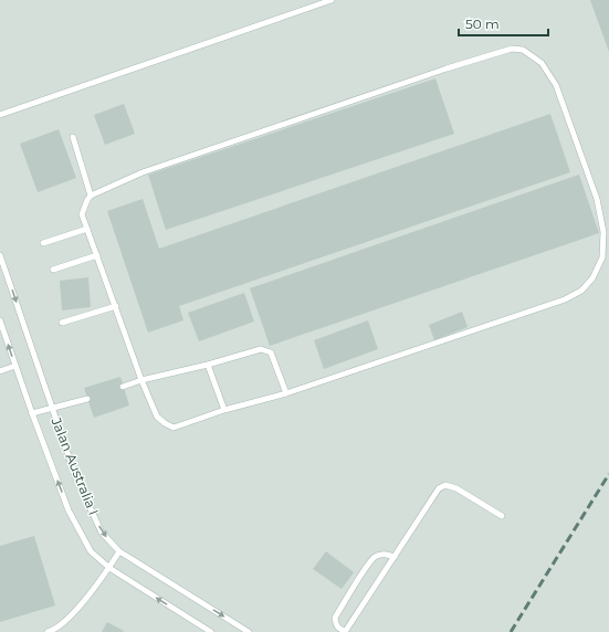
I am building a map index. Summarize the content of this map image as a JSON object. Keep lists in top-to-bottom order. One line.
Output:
{"streets":{"lane":["Jalan Australia I"]},"scale_bar":"50 m"}
